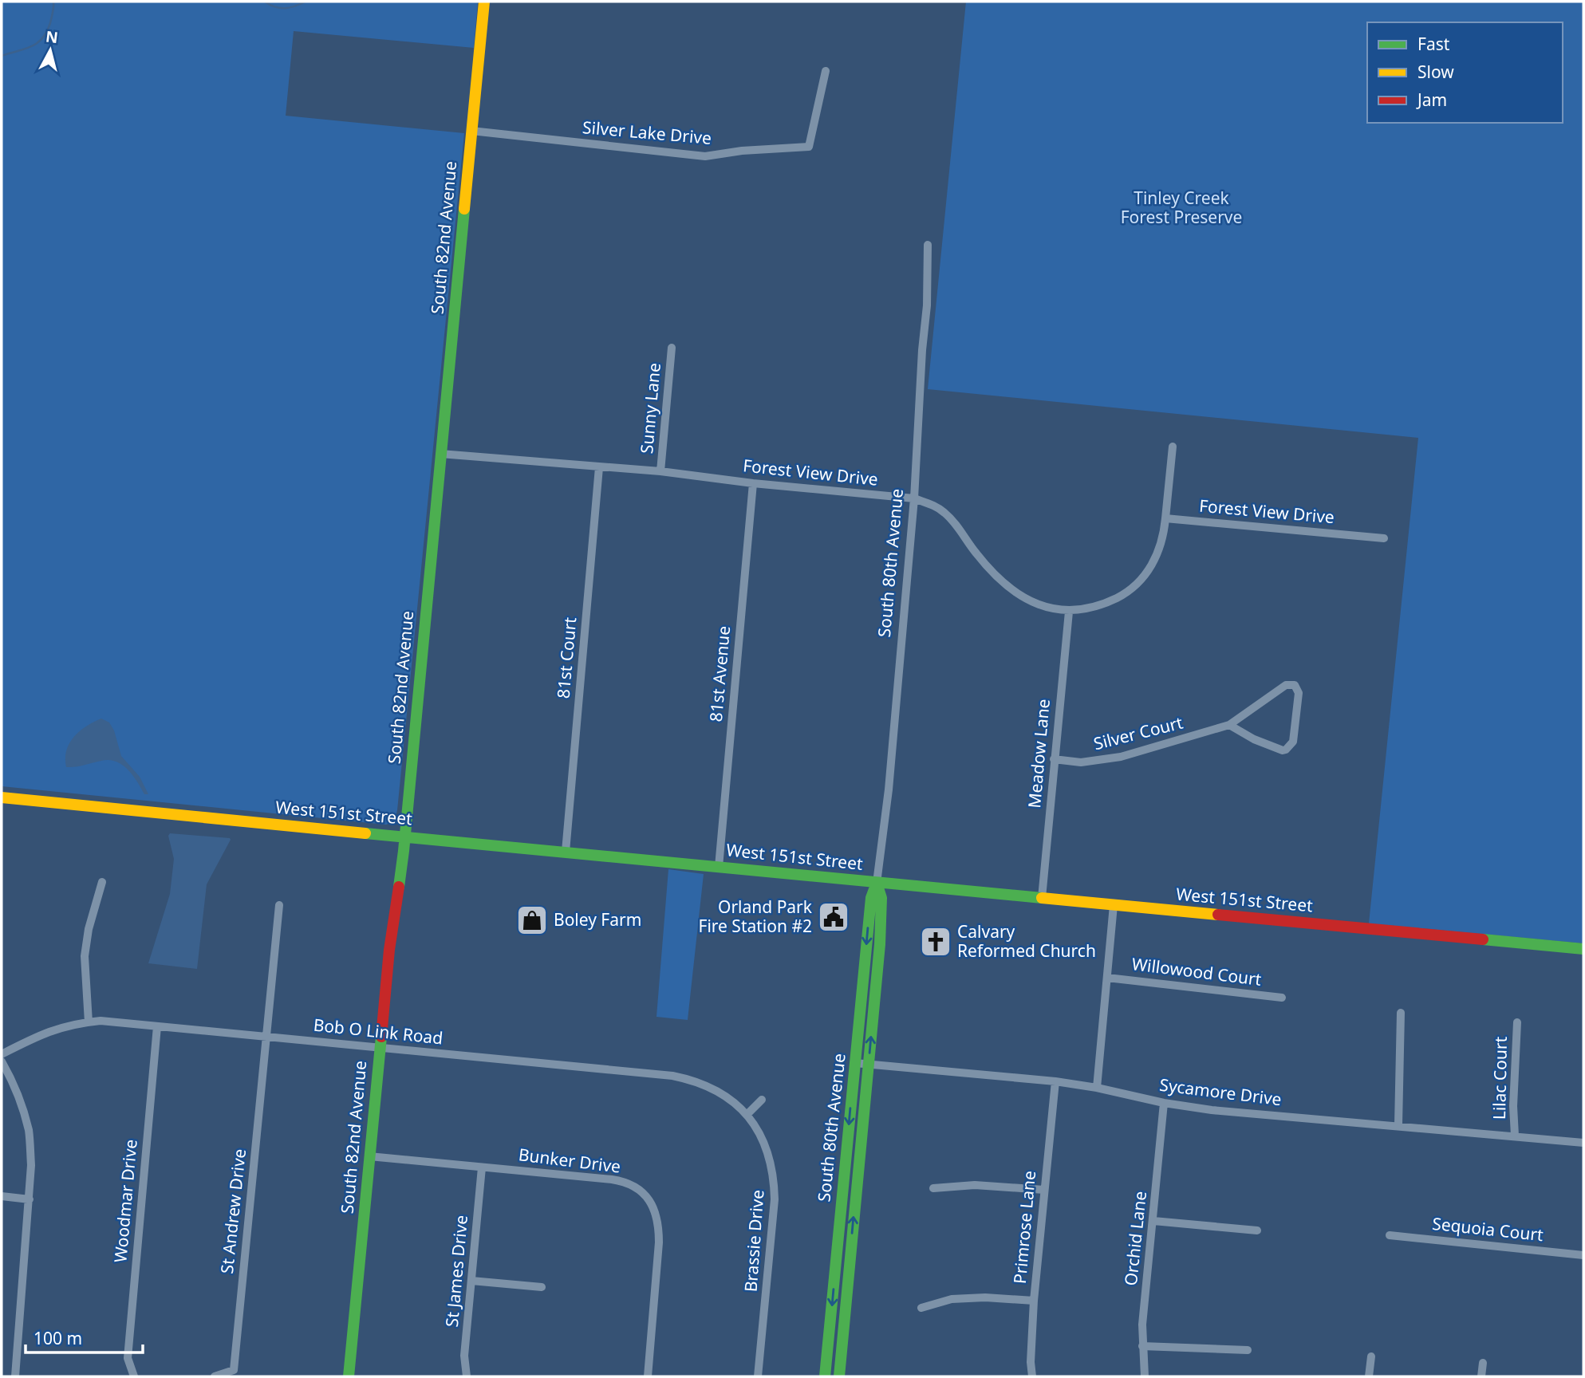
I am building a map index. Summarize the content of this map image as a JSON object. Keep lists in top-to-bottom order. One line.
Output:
{"streets":{"street":["Silver Lake Drive","South 82nd Avenue","Sunny Lane","Forest View Drive","South 80th Avenue","81st Court","81st Avenue","Silver Court","Meadow Lane","West 151st Street","Willowood Court","Bob O Link Road","Lilac Court","Sycamore Drive","Bunker Drive","Woodmar Drive","St Andrew Drive","Primrose Lane","Sequoia Court","Orchid Lane","Brassie Drive","St James Drive"]},"crossings":[["Silver Lake Drive","South 82nd Avenue"],["South 82nd Avenue","Forest View Drive"],["South 82nd Avenue","West 151st Street"],["South 82nd Avenue","Bob O Link Road"],["South 82nd Avenue","Bunker Drive"],["Sunny Lane","Forest View Drive"],["Forest View Drive","South 80th Avenue"],["Forest View Drive","81st Court"],["Forest View Drive","81st Avenue"],["Forest View Drive","Meadow Lane"],["South 80th Avenue","West 151st Street"],["South 80th Avenue","Sycamore Drive"],["81st Court","West 151st Street"],["81st Avenue","West 151st Street"],["Silver Court","Meadow Lane"],["Meadow Lane","West 151st Street"],["Bob O Link Road","Woodmar Drive"],["Bob O Link Road","St Andrew Drive"],["Bob O Link Road","Brassie Drive"],["Lilac Court","Sycamore Drive"],["Sycamore Drive","Primrose Lane"],["Sycamore Drive","Orchid Lane"],["Bunker Drive","St James Drive"]],"parks":["Tinley Creek Forest Preserve"],"places":{"public building":["Orland Park Fire Station #2"],"shop":["Boley Farm"],"church":["Calvary Reformed Church"]},"legend":["Fast","Slow","Jam"],"scale_bar":"100 m","north":"top"}
